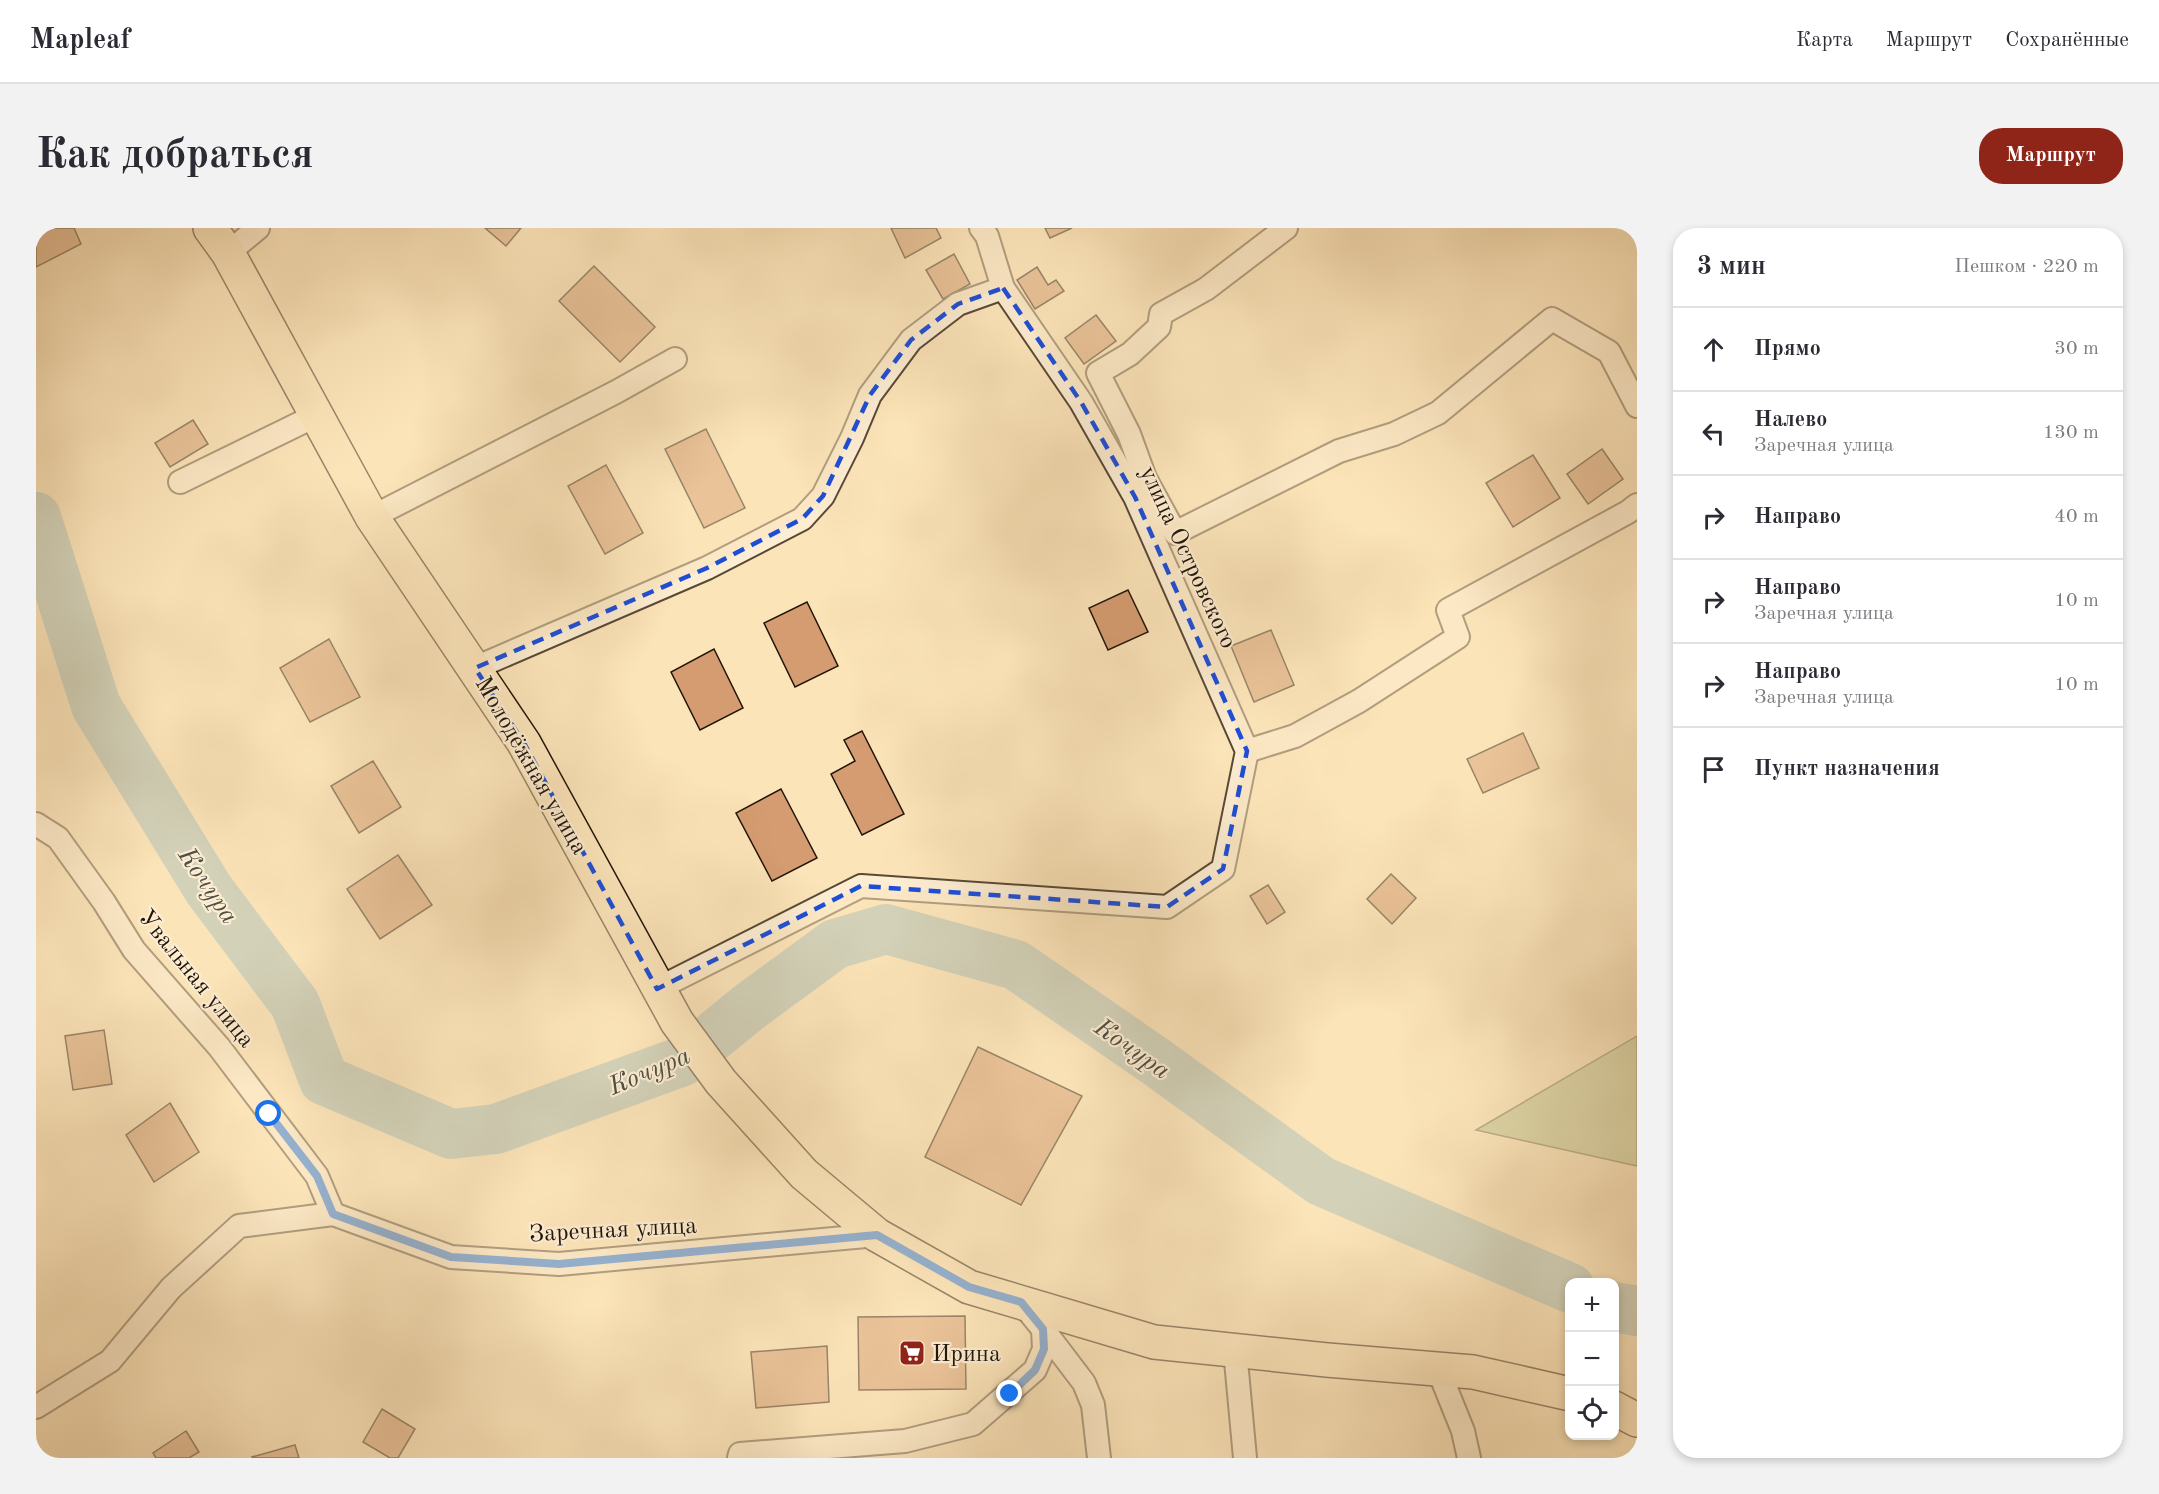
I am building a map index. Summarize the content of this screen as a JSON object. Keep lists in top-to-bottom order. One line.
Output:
{"streets":{"main road":["Молодёжная улица"],"street":["улица Островского","Увальная улица","Заречная улица"]},"crossings":[["Молодёжная улица","Заречная улица"],["Увальная улица","Заречная улица"]],"water":["Кочура"],"places":{"supermarket":["Ирина"]},"page":{"header":"Mapleaf","nav":["Карта","Маршрут","Сохранённые"],"buttons":"Маршрут","title":"Как добраться","heading":["3 мин","Пешком · 220 m"],"list":[["Прямо","30 m"],["Налево","Заречная улица","130 m"],["Направо","40 m"],["Направо","Заречная улица","10 m"],["Направо","Заречная улица","10 m"],"Пункт назначения"],"map_buttons":["+","−"]}}
